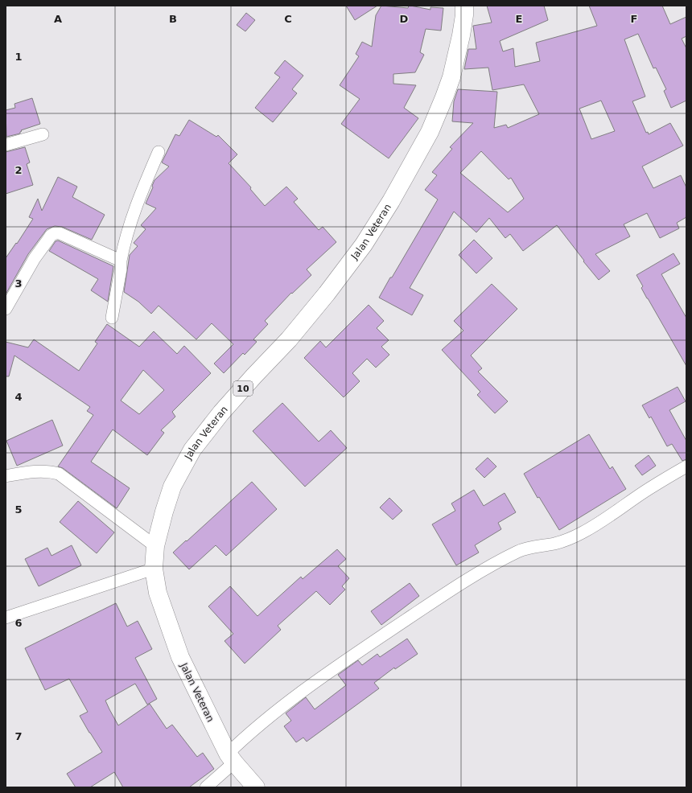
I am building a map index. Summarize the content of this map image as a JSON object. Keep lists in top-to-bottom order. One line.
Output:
{"streets":{"highway":["Jalan Veteran","10"]},"grid":{"columns":["A","B","C","D","E","F"],"rows":["1","2","3","4","5","6","7"]}}
